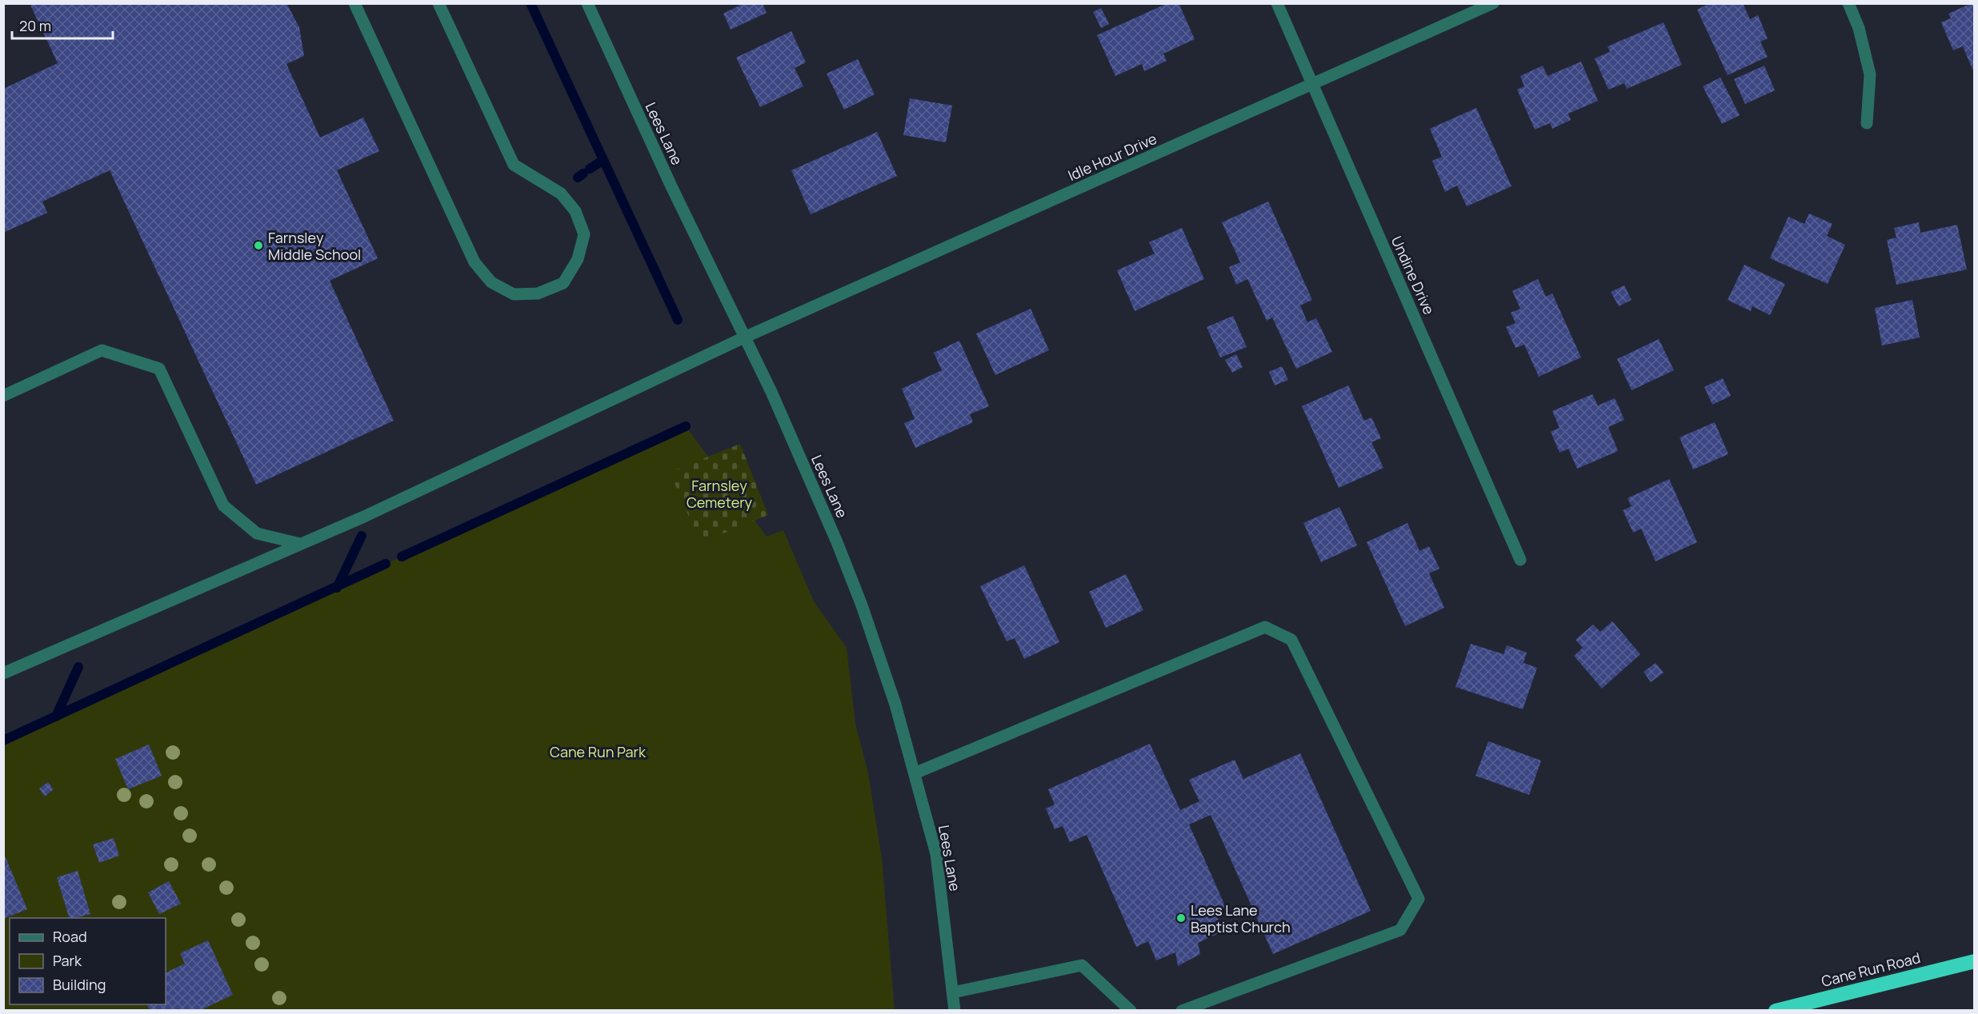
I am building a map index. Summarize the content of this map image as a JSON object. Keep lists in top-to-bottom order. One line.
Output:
{"streets":{"highway":["Cane Run Road"],"street":["Lees Lane","Idle Hour Drive","Undine Drive"]},"crossings":[["Lees Lane","Idle Hour Drive"],["Idle Hour Drive","Undine Drive"]],"parks":["Farnsley Cemetery","Cane Run Park"],"places":["Farnsley Middle School","Lees Lane Baptist Church"],"legend":["Road","Park","Building"],"scale_bar":"20 m"}
